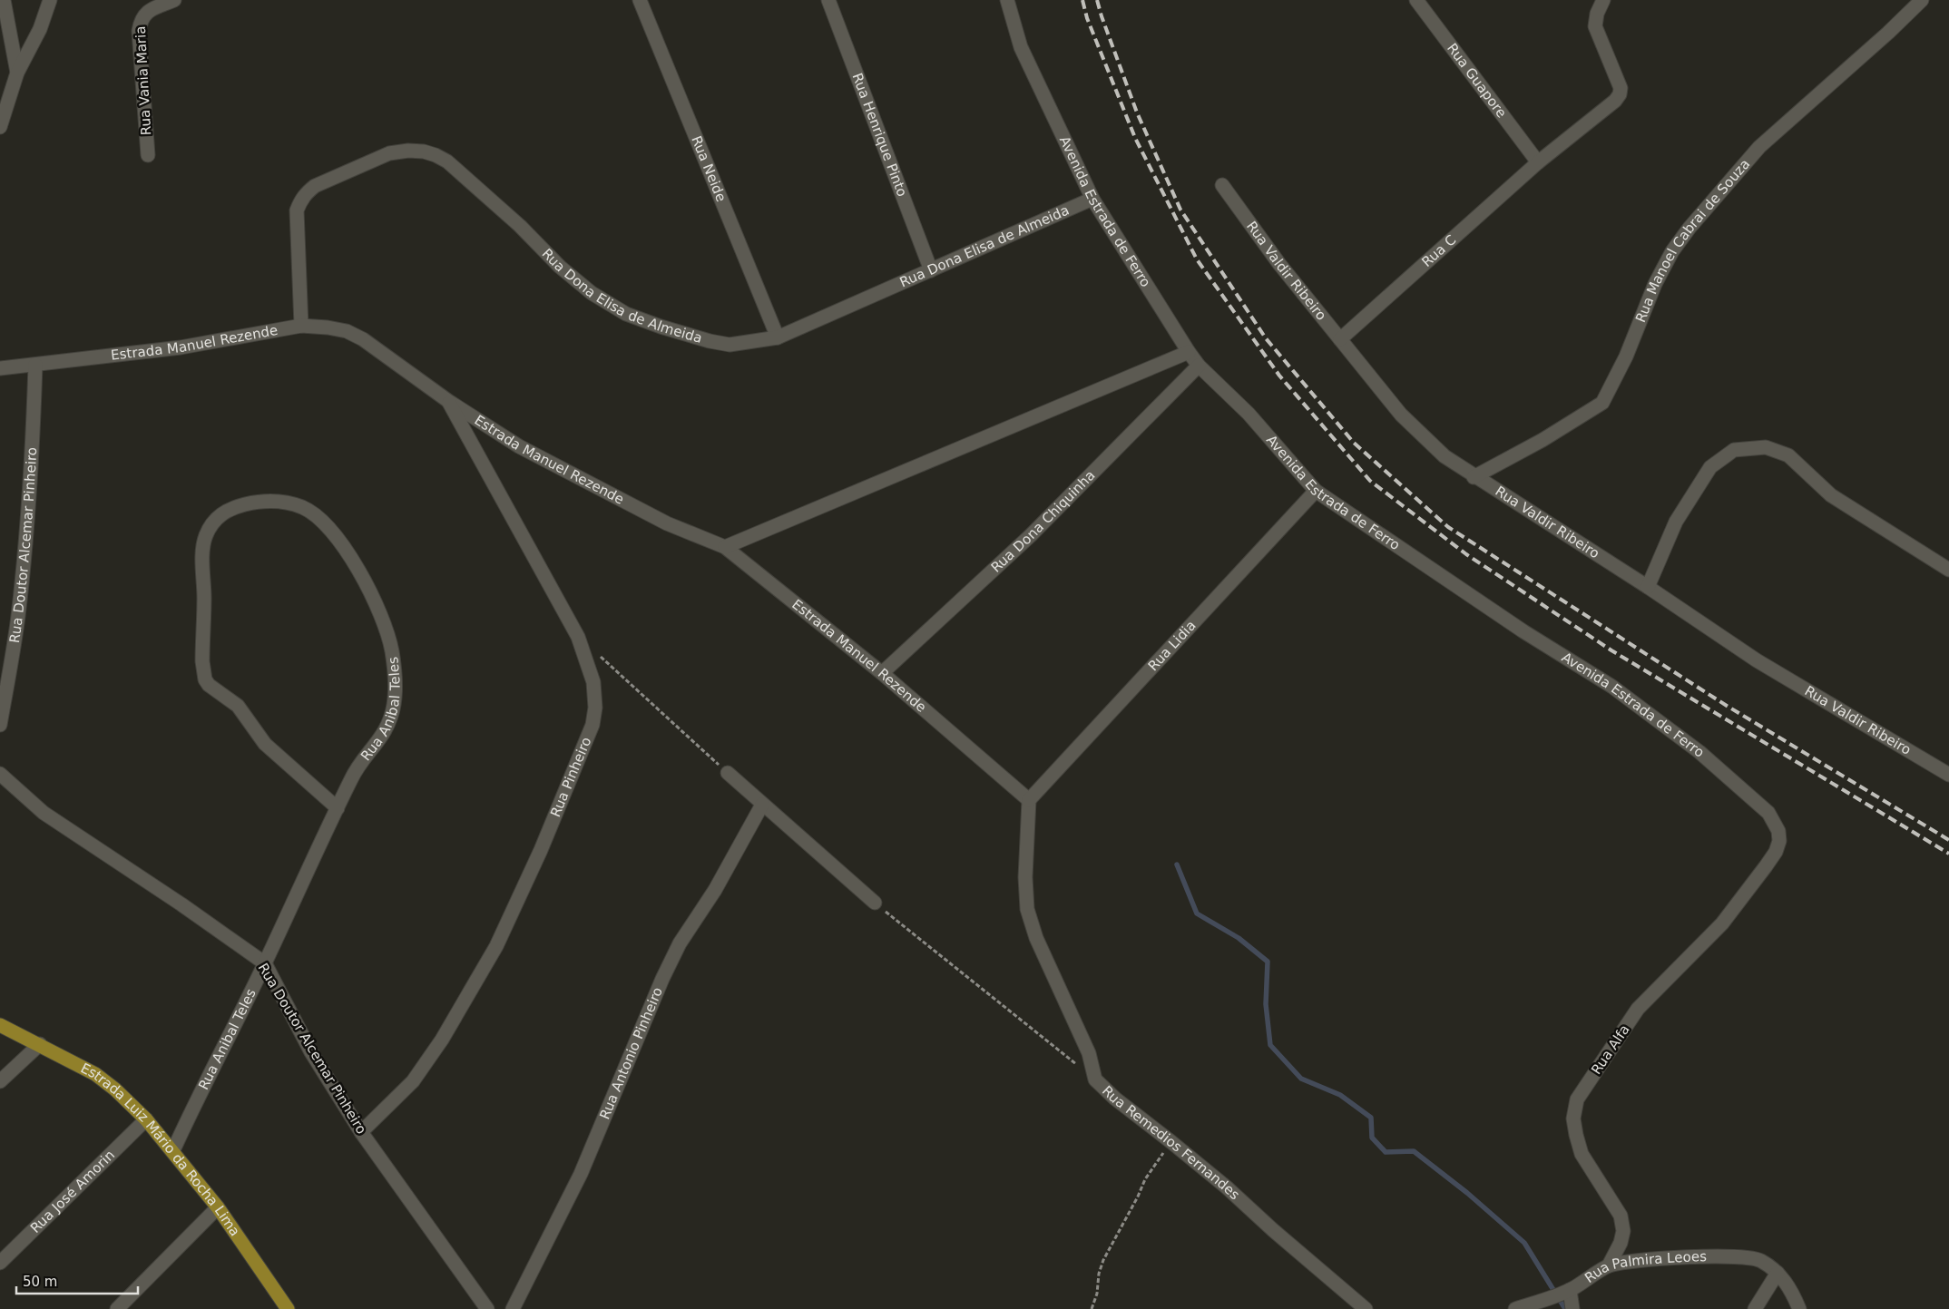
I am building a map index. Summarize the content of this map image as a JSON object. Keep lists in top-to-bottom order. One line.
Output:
{"streets":{"main road":["Estrada Luiz Mário da Rocha Lima"],"street":["Rua Vania Maria","Rua Guapore","Rua Henrique Pinto","Rua Neide","Avenida Estrada de Ferro","Rua Manoel Cabrai de Souza","Rua Dona Elisa de Almeida","Rua C","Rua Valdir Ribeiro","Estrada Manuel Rezende","Rua Dona Chiquinha","Rua Doutor Alcemar Pinheiro","Rua Lidia","Rua Anibal Teles","Rua Pinheiro","Rua Alfa","Rua Antonio Pinheiro","Rua Remedios Fernandes","Rua José Amorin","Rua Palmira Leoes"]},"crossings":[["Rua Guapore","Rua C"],["Rua Henrique Pinto","Rua Dona Elisa de Almeida"],["Rua Neide","Rua Dona Elisa de Almeida"],["Avenida Estrada de Ferro","Rua Dona Elisa de Almeida"],["Avenida Estrada de Ferro","Rua Dona Chiquinha"],["Avenida Estrada de Ferro","Rua Lidia"],["Avenida Estrada de Ferro","Rua Alfa"],["Rua Manoel Cabrai de Souza","Rua Valdir Ribeiro"],["Rua Dona Elisa de Almeida","Estrada Manuel Rezende"],["Rua C","Rua Valdir Ribeiro"],["Estrada Manuel Rezende","Rua Dona Chiquinha"],["Estrada Manuel Rezende","Rua Doutor Alcemar Pinheiro"],["Estrada Manuel Rezende","Rua Lidia"],["Estrada Manuel Rezende","Rua Pinheiro"],["Estrada Manuel Rezende","Rua Remedios Fernandes"],["Rua Doutor Alcemar Pinheiro","Rua Anibal Teles"],["Rua Doutor Alcemar Pinheiro","Rua Pinheiro"],["Rua Lidia","Rua Remedios Fernandes"],["Rua Anibal Teles","Estrada Luiz Mário da Rocha Lima"],["Rua Alfa","Rua Palmira Leoes"],["Estrada Luiz Mário da Rocha Lima","Rua José Amorin"]],"scale_bar":"50 m"}
